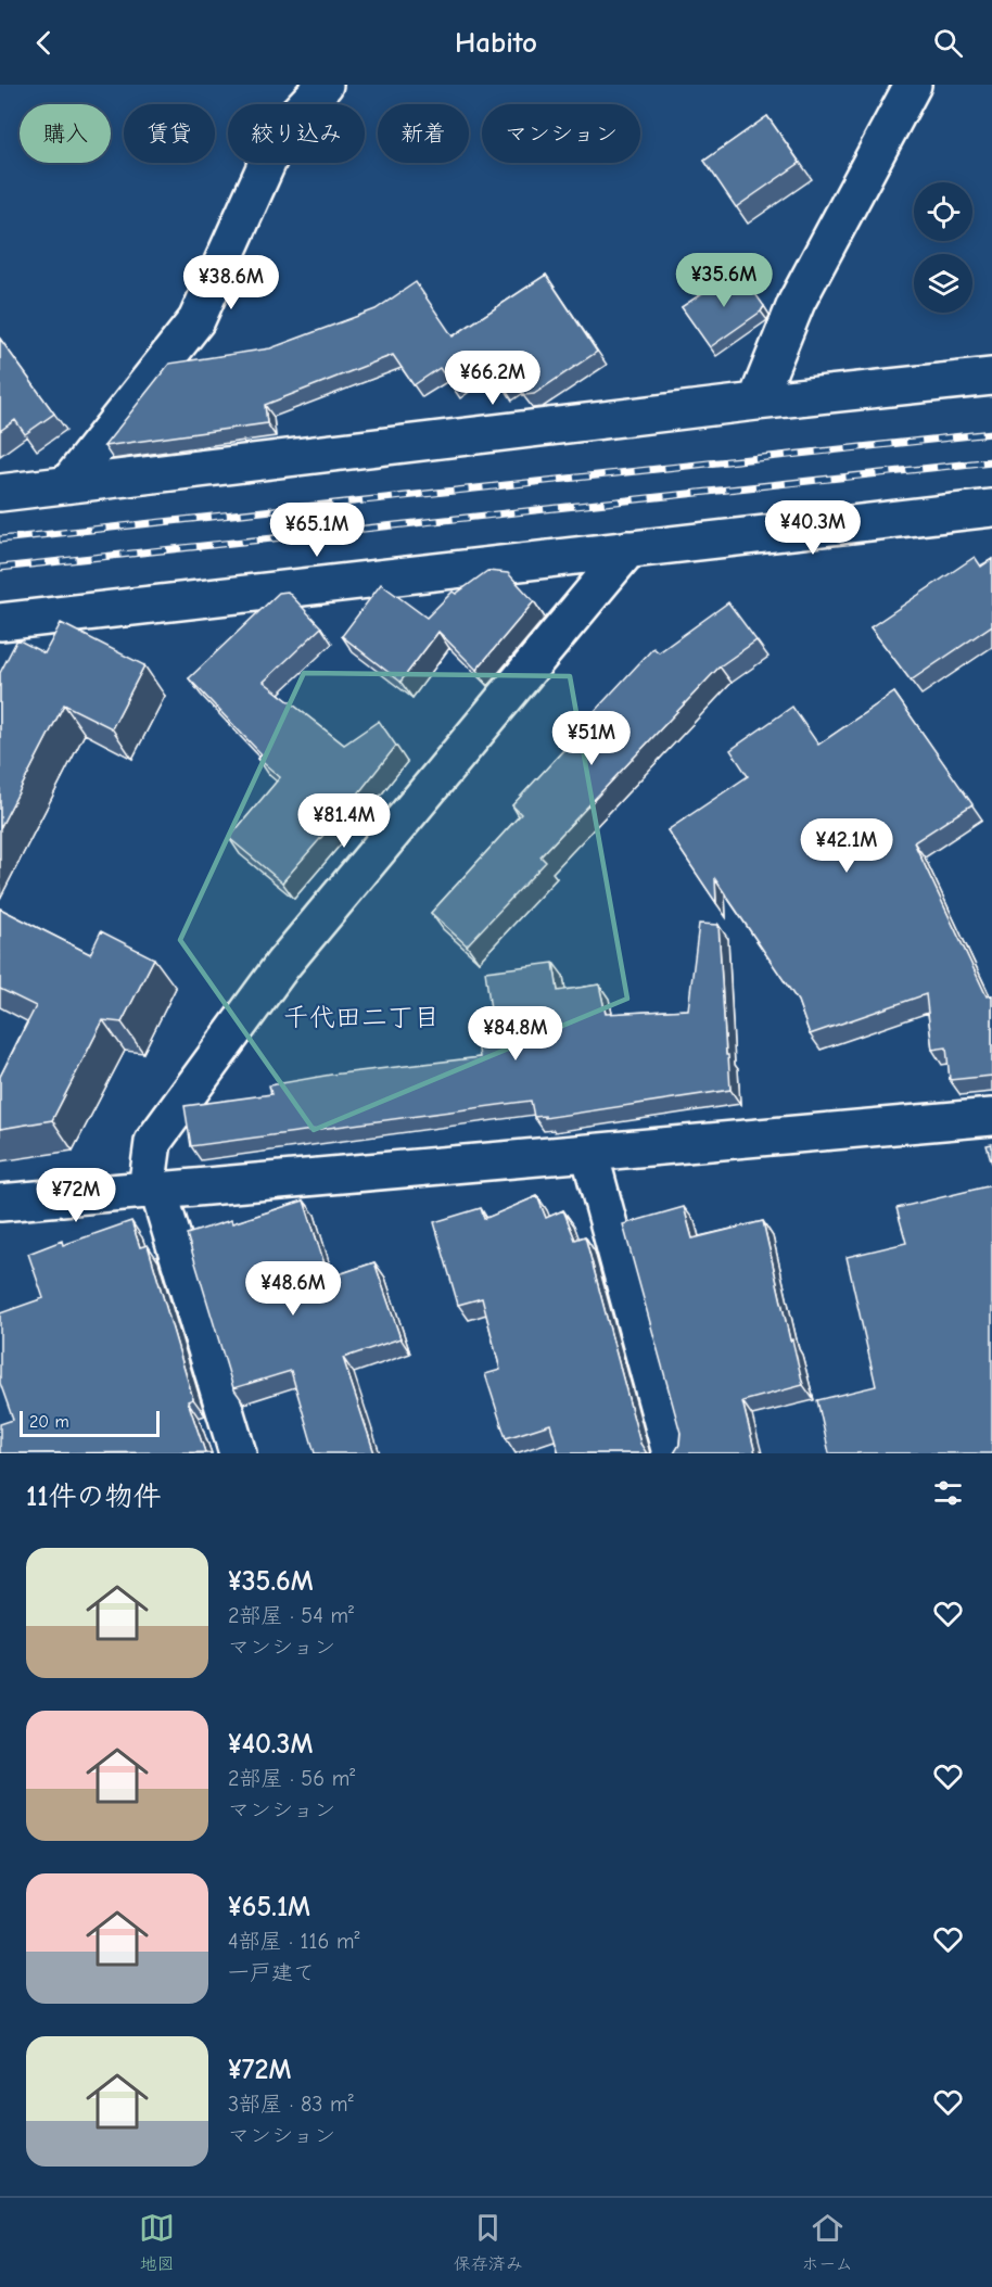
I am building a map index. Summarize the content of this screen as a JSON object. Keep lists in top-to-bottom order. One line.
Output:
{"districts":["千代田二丁目"],"scale_bar":"20 m","page":{"header":"Habito","chip":["購入","賃貸","絞り込み","新着","マンション"],"price":["¥35.6M","¥38.6M","¥66.2M","¥40.3M","¥65.1M","¥51M","¥81.4M","¥42.1M","¥84.8M","¥72M","¥48.6M"],"scale":"20 m","heading":"11件の物件","list":[{"name":"¥35.6M","note":"2部屋 · 54 m² · マンション"},{"name":"¥40.3M","note":"2部屋 · 56 m² · マンション"},{"name":"¥65.1M","note":"4部屋 · 116 m² · 一戸建て"},{"name":"¥72M","note":"3部屋 · 83 m² · マンション"}],"tabs":["地図","保存済み","ホーム"]}}
